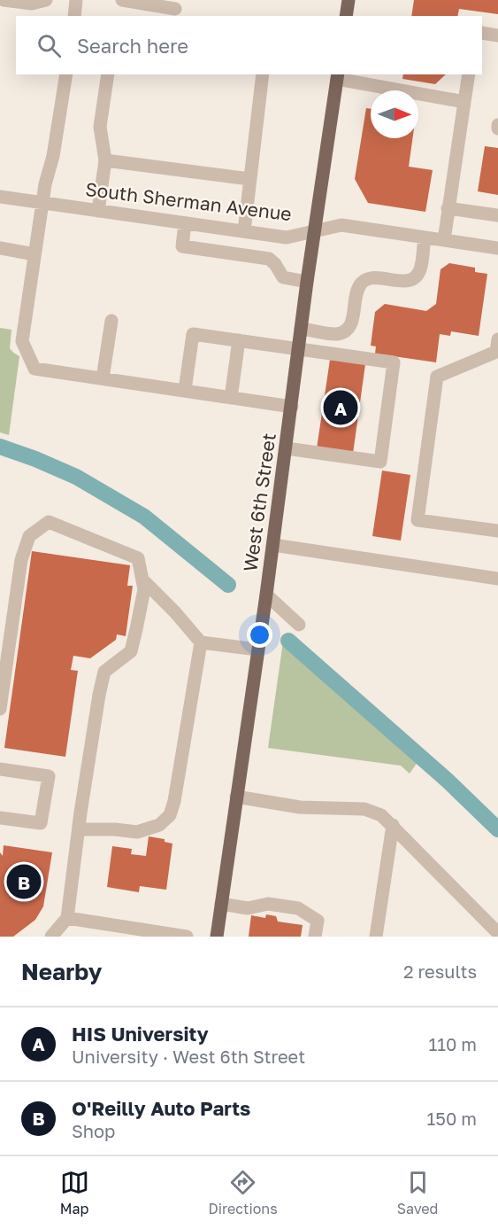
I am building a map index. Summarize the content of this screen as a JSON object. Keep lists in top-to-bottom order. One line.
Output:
{"streets":{"main road":["West 6th Street"],"street":["South Sherman Avenue"]},"crossings":[["South Sherman Avenue","West 6th Street"]],"north":"right","page":{"search":"Search here","pins":["A","B"],"heading":["Nearby","2 results"],"list":[{"mark":"A","name":"HIS University","note":"University · West 6th Street","value":"110 m"},{"mark":"B","name":"O'Reilly Auto Parts","note":"Shop","value":"150 m"}],"nav":["Map","Directions","Saved"]}}
